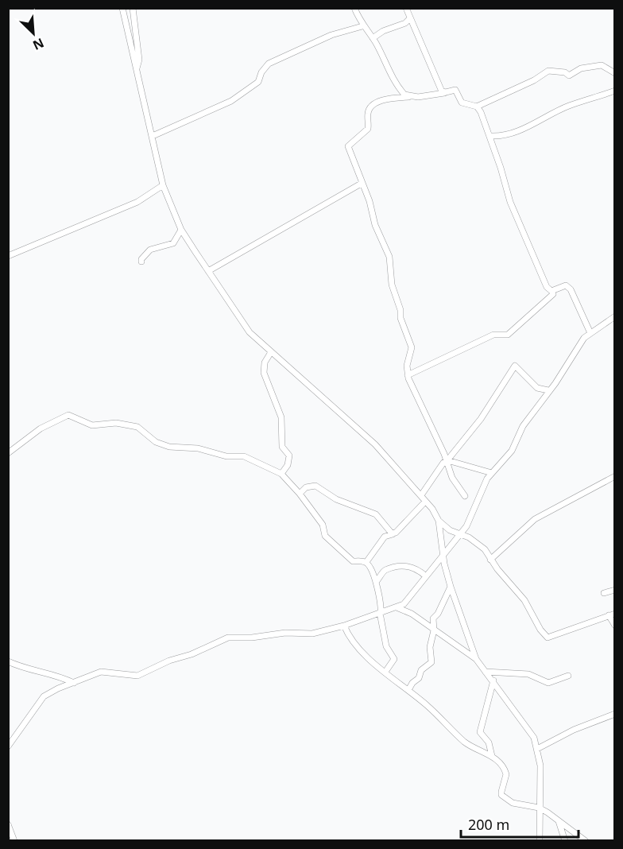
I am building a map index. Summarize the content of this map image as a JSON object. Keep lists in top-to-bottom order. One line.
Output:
{"scale_bar":"200 m","north":"bottom right"}
